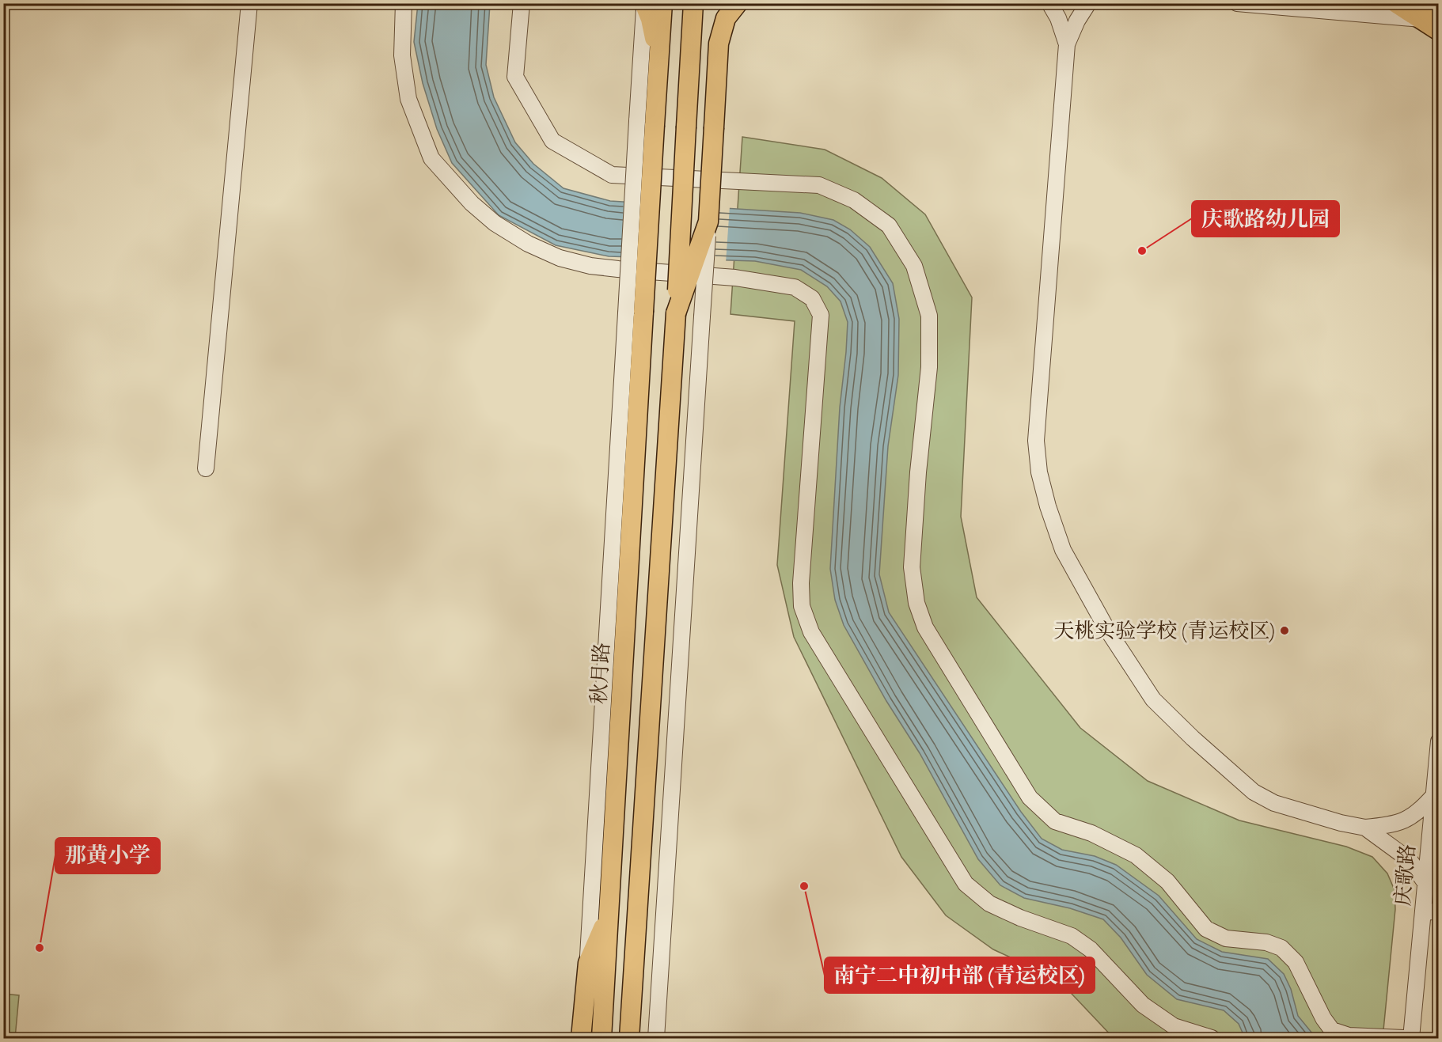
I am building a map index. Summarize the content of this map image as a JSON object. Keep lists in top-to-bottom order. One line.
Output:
{"streets":{"main road":["秋月路"],"street":["庆歌路"]},"places":["庆歌路幼儿园","天桃实验学校 (青运校区)","南宁二中初中部 (青运校区)","那黄小学"]}
